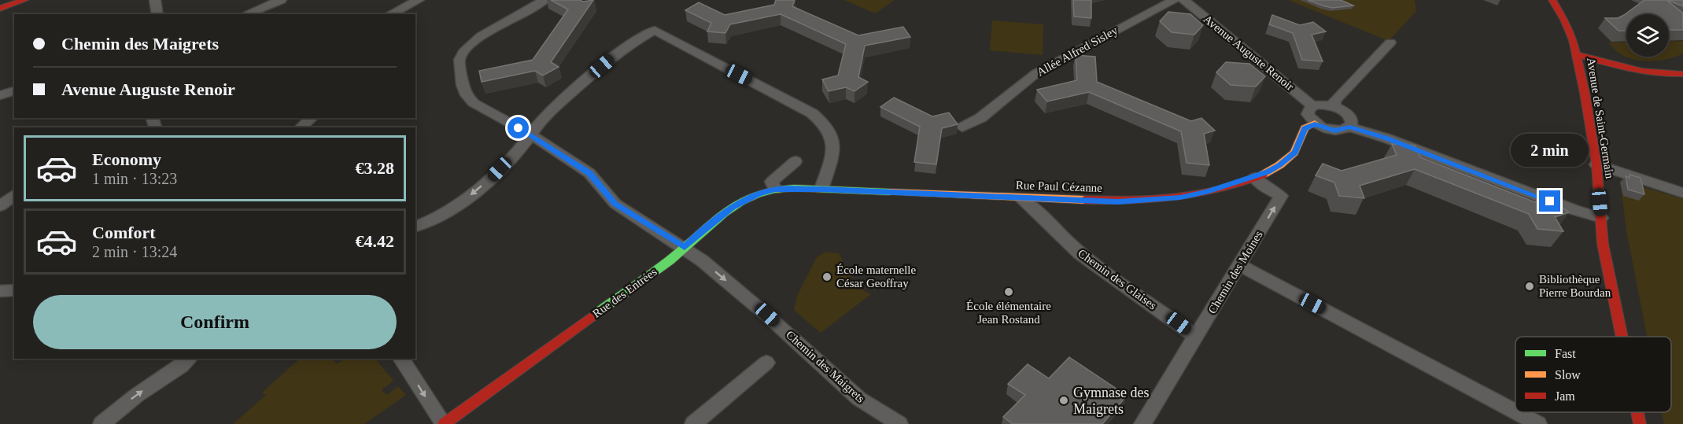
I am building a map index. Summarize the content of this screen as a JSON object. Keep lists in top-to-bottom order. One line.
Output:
{"streets":{"street":["Allée Alfred Sisley","Avenue Auguste Renoir","Avenue de Saint-Germain","Rue Paul Cézanne","Chemin des Moines","Chemin des Glaises","Rue des Entrées","Chemin des Maigrets"]},"crossings":[["Rue Paul Cézanne","Chemin des Moines"],["Rue Paul Cézanne","Chemin des Glaises"],["Rue Paul Cézanne","Rue des Entrées"],["Chemin des Moines","Chemin des Glaises"],["Rue des Entrées","Chemin des Maigrets"]],"one_way":["Chemin des Maigrets"],"places":["École maternelle César Geoffray","Bibliothèque Pierre Bourdan","École élémentaire Jean Rostand","Gymnase des Maigrets"],"legend":["Fast","Slow","Jam"],"page":{"banner":["Chemin des Maigrets","Avenue Auguste Renoir"],"bubble":"2 min","list":[{"name":"Economy","note":"1 min · 13:23","value":"€3.28"},{"name":"Comfort","note":"2 min · 13:24","value":"€4.42"}],"buttons":"Confirm"}}
